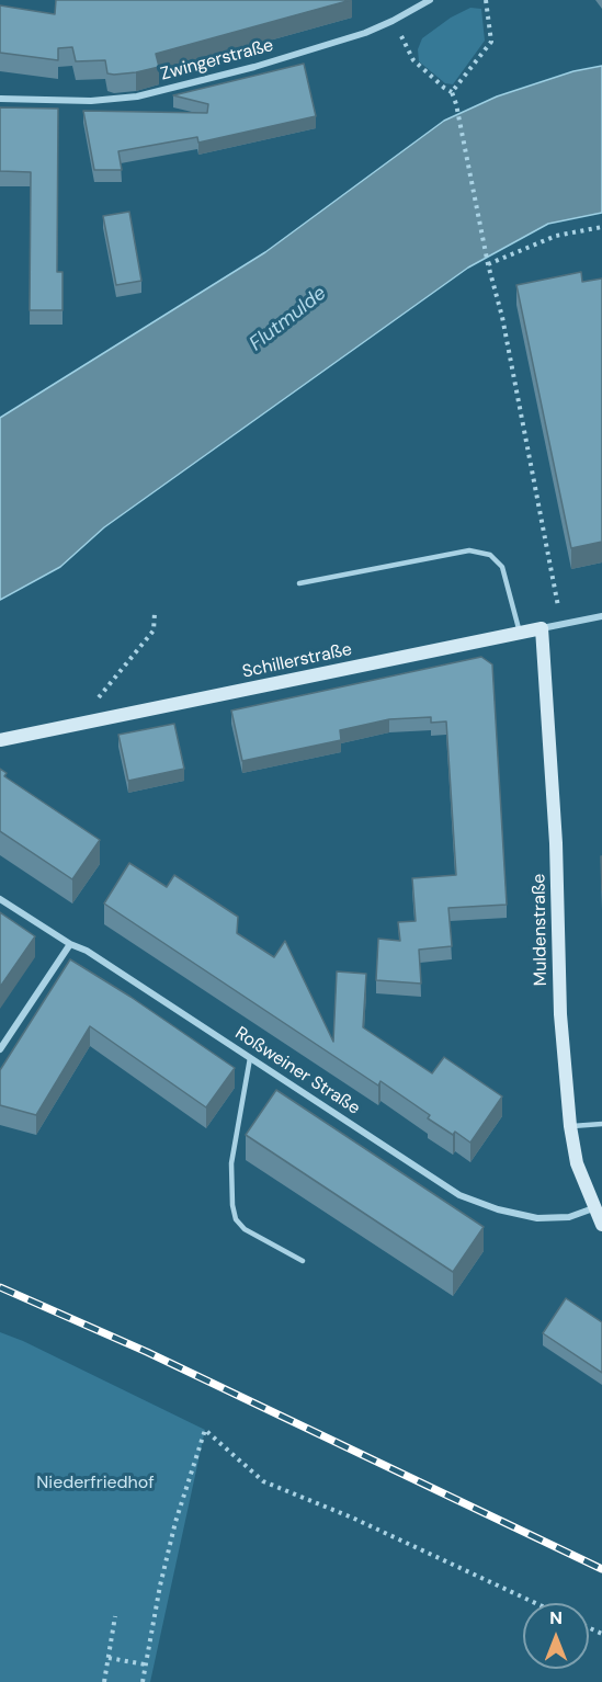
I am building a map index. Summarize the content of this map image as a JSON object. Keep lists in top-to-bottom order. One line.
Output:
{"streets":{"main road":["Schillerstraße","Muldenstraße"],"street":["Zwingerstraße","Roßweiner Straße"]},"crossings":[["Schillerstraße","Muldenstraße"],["Muldenstraße","Roßweiner Straße"]],"water":["Flutmulde"],"parks":["Niederfriedhof"],"north":"top"}
